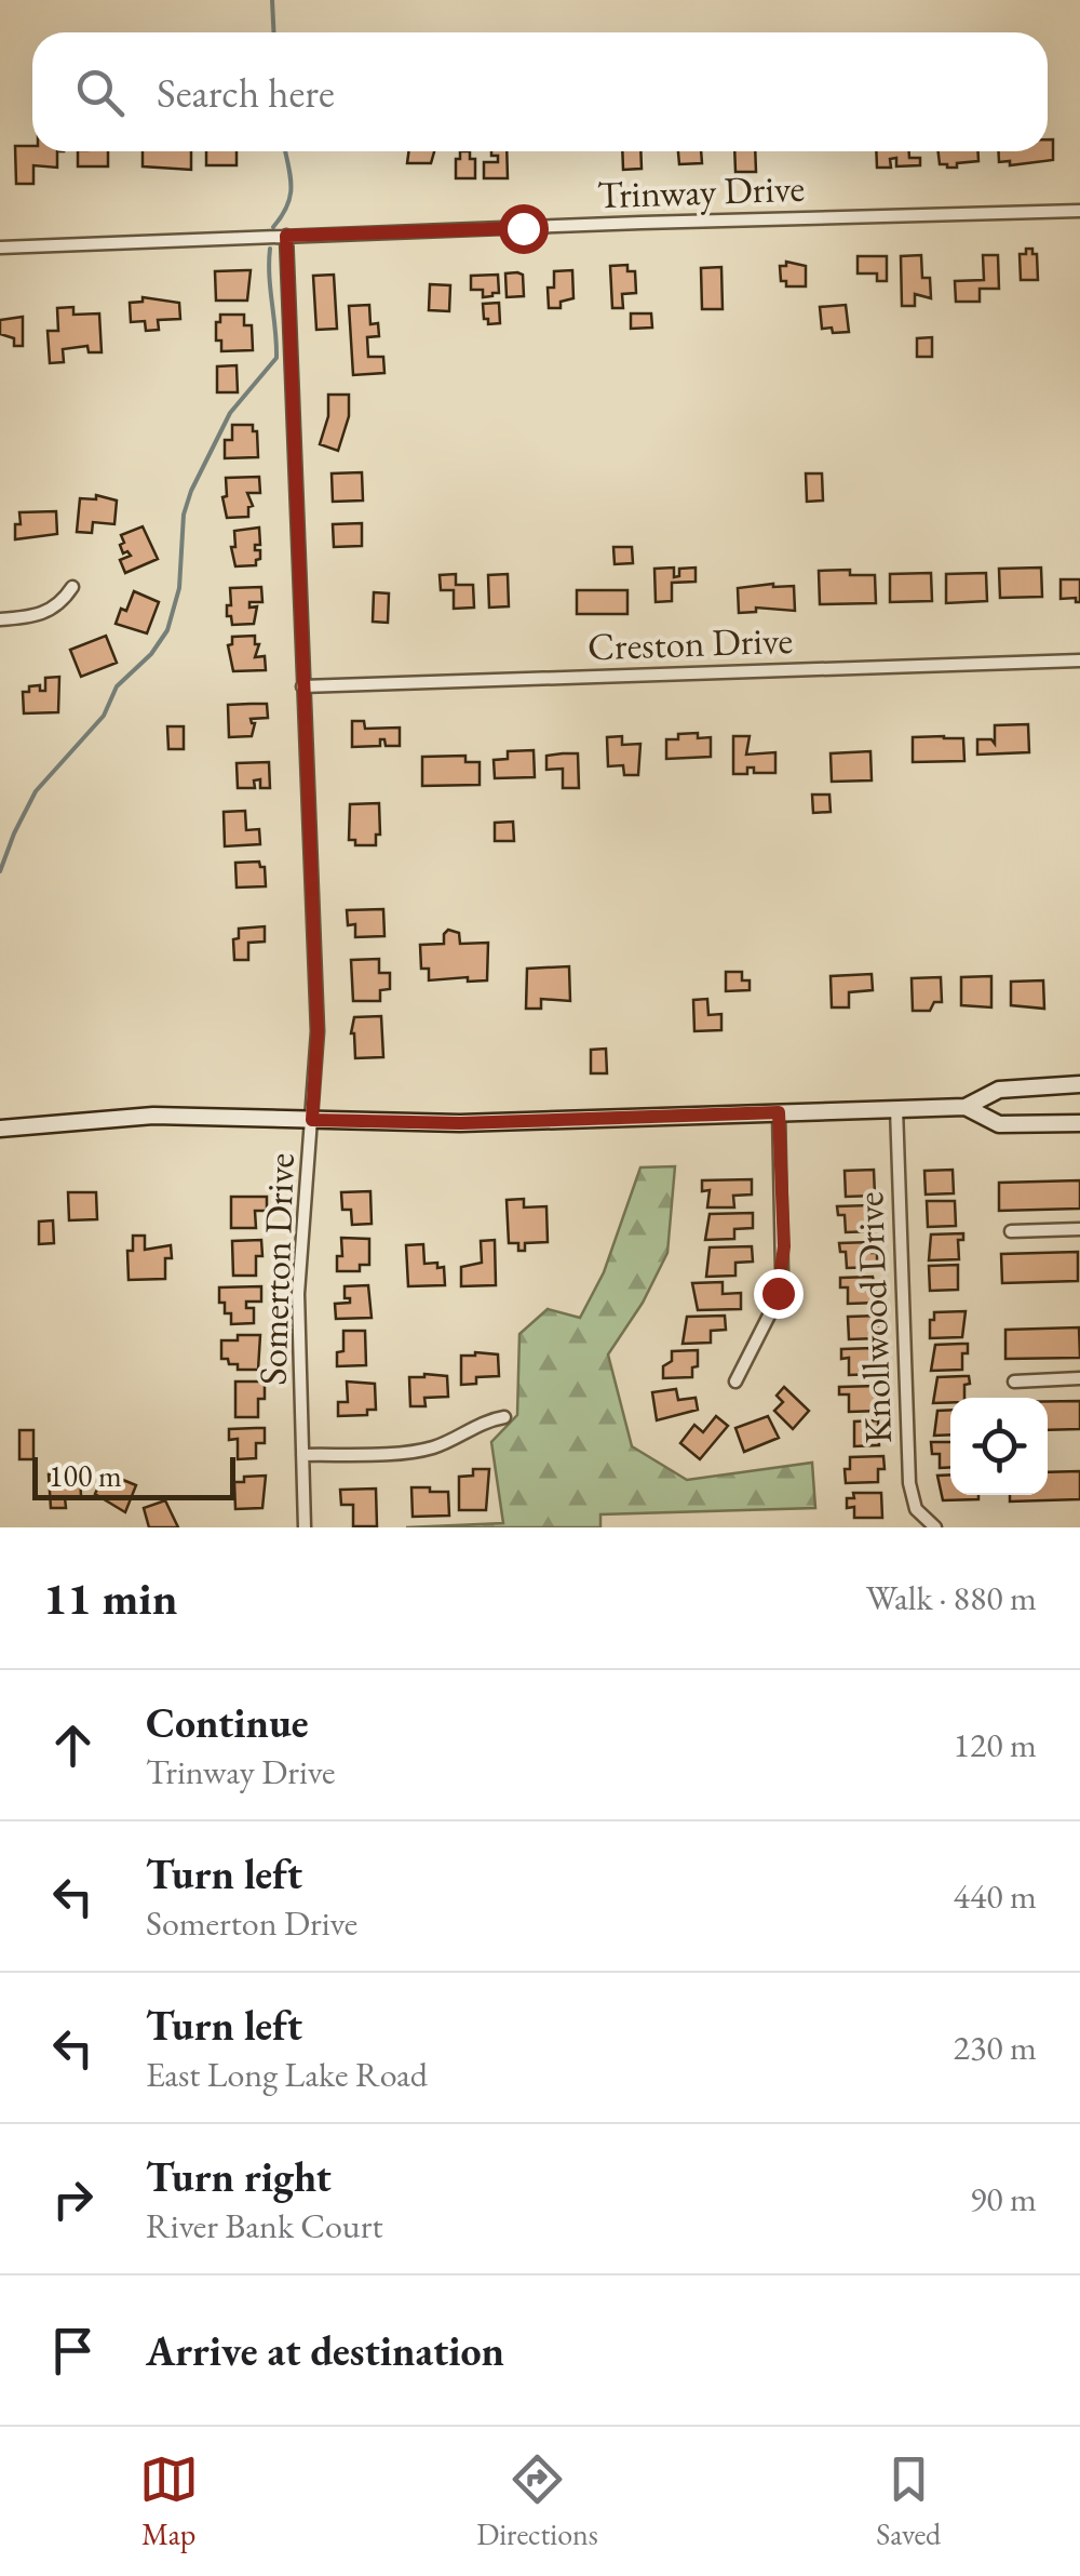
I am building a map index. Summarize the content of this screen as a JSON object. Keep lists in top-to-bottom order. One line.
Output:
{"streets":{"street":["Trinway Drive","Creston Drive","Somerton Drive","Knollwood Drive"]},"crossings":[["Trinway Drive","Somerton Drive"],["Creston Drive","Somerton Drive"]],"scale_bar":"100 m","page":{"search":"Search here","scale":"100 m","heading":["11 min","Walk · 880 m"],"list":[["Continue","Trinway Drive","120 m"],["Turn left","Somerton Drive","440 m"],["Turn left","East Long Lake Road","230 m"],["Turn right","River Bank Court","90 m"],"Arrive at destination"],"nav":["Map","Directions","Saved"]}}
